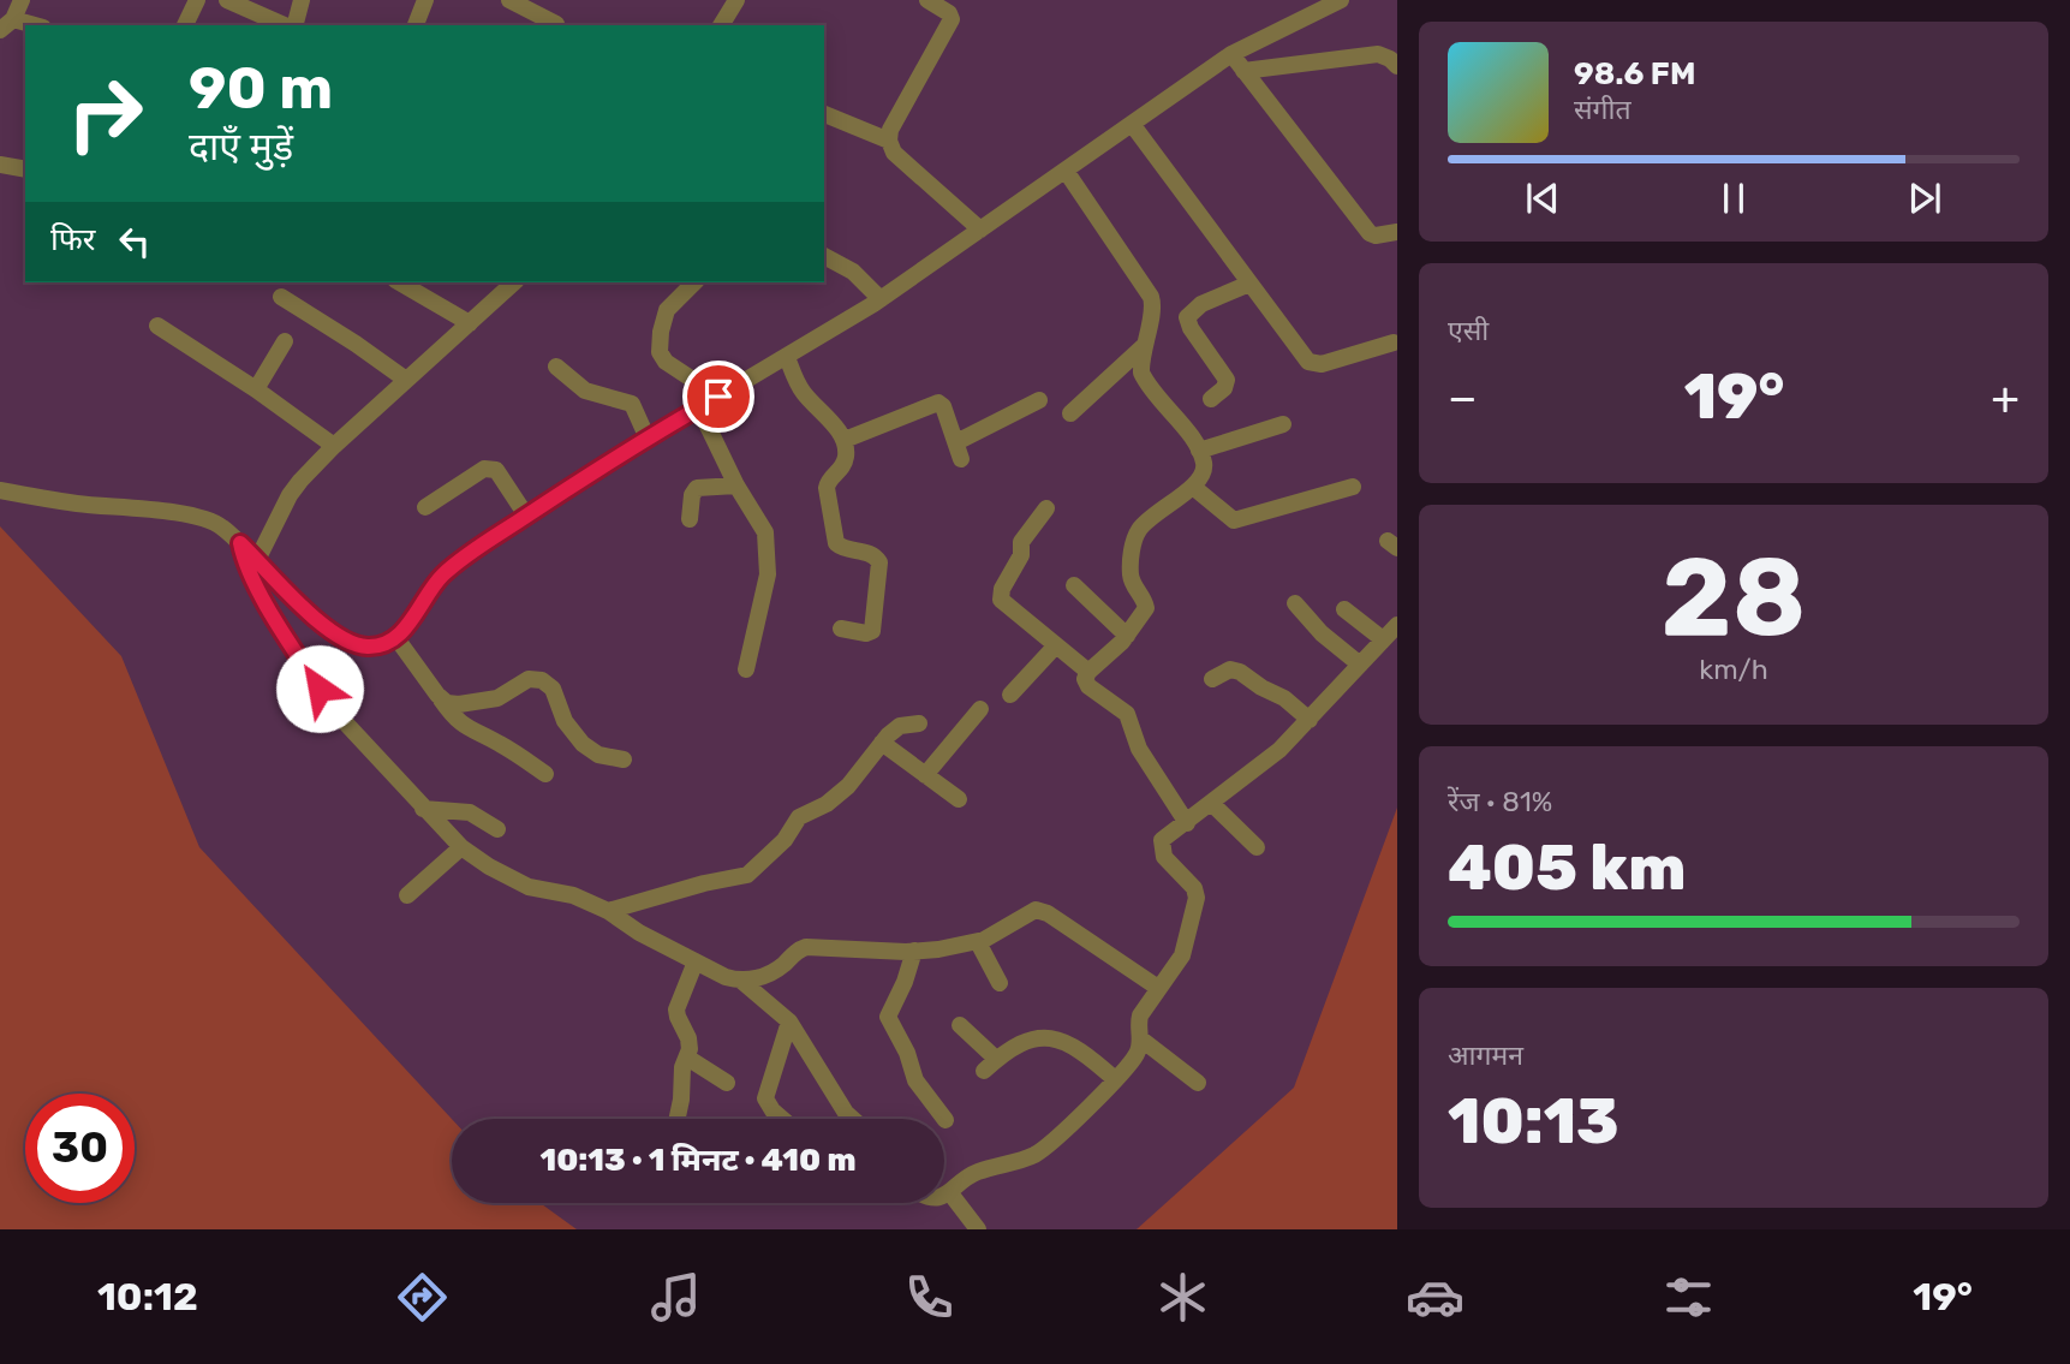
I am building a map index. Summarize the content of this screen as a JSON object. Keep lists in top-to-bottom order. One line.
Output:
{"page":{"turn":["90 m","दाएँ मुड़ें"],"song":["98.6 FM","संगीत"],"then":"फिर","tile":["एसी",["28","km/h"],["रेंज · 81%","405 km"],["आगमन","10:13"]],"heat":["−","19°","+"],"limit":"30","trip":"10:13 · 1 मिनट · 410 m","tabs":["10:12","19°"]}}
